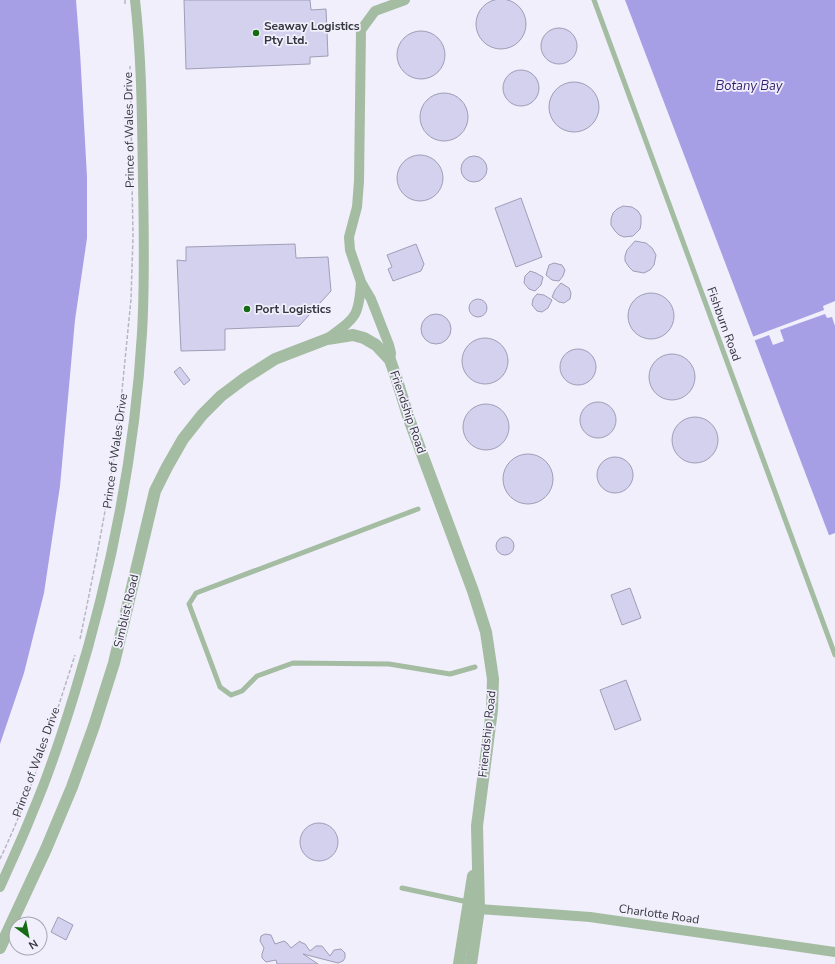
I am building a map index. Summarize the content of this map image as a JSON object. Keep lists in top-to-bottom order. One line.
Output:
{"streets":{"street":["Prince of Wales Drive","Friendship Road","Simblist Road","Charlotte Road"],"lane":["Fishburn Road"]},"crossings":[["Friendship Road","Simblist Road"],["Friendship Road","Charlotte Road"]],"water":["Botany Bay"],"places":["Seaway Logistics Pty Ltd.","Port Logistics"],"north":"bottom right"}
